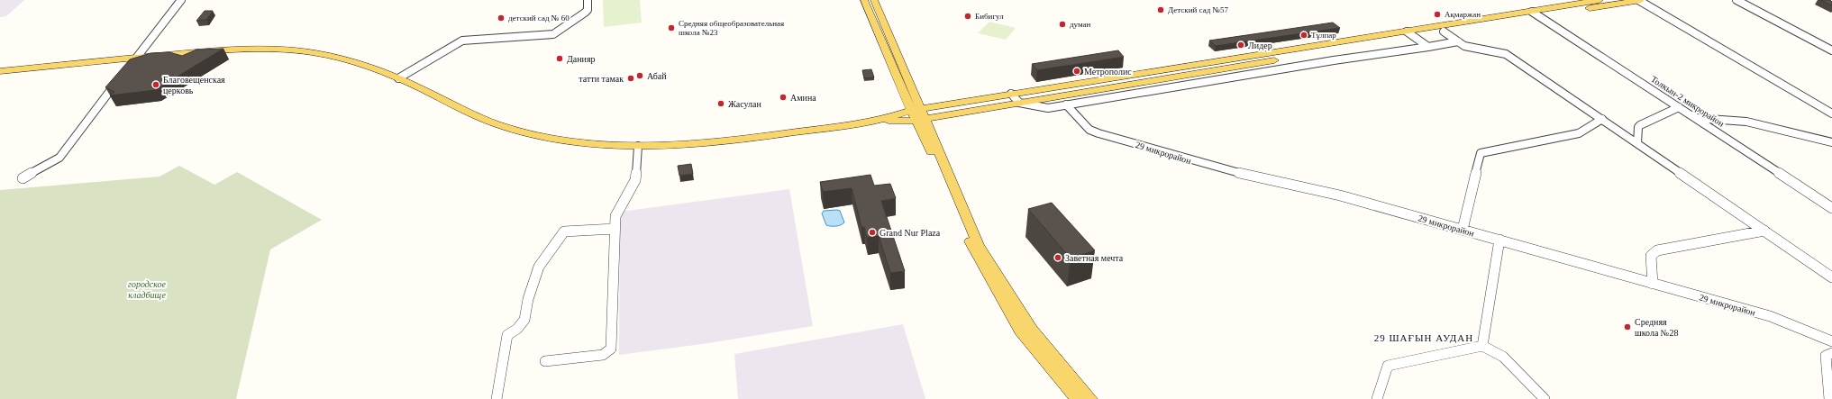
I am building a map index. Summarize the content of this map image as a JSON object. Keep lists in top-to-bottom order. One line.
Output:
{"streets":{"street":["Толкын-2 микрорайон","29 микрорайон"]},"districts":["29 ШАҒЫН АУДАН"],"parks":["городское кладбище"],"places":["Детский сад №57","Ақмаржан","Бибигул","детский сад № 60","думан","Средняя общеобразовательная школа №23","Тұлпар","Лидер","Данияр","Метрополис","Абай","татти тамак","Благовещенская церковь","Амина","Жасулан","Grand Nur Plaza","Заветная мечта","Средняя школа №28"]}
